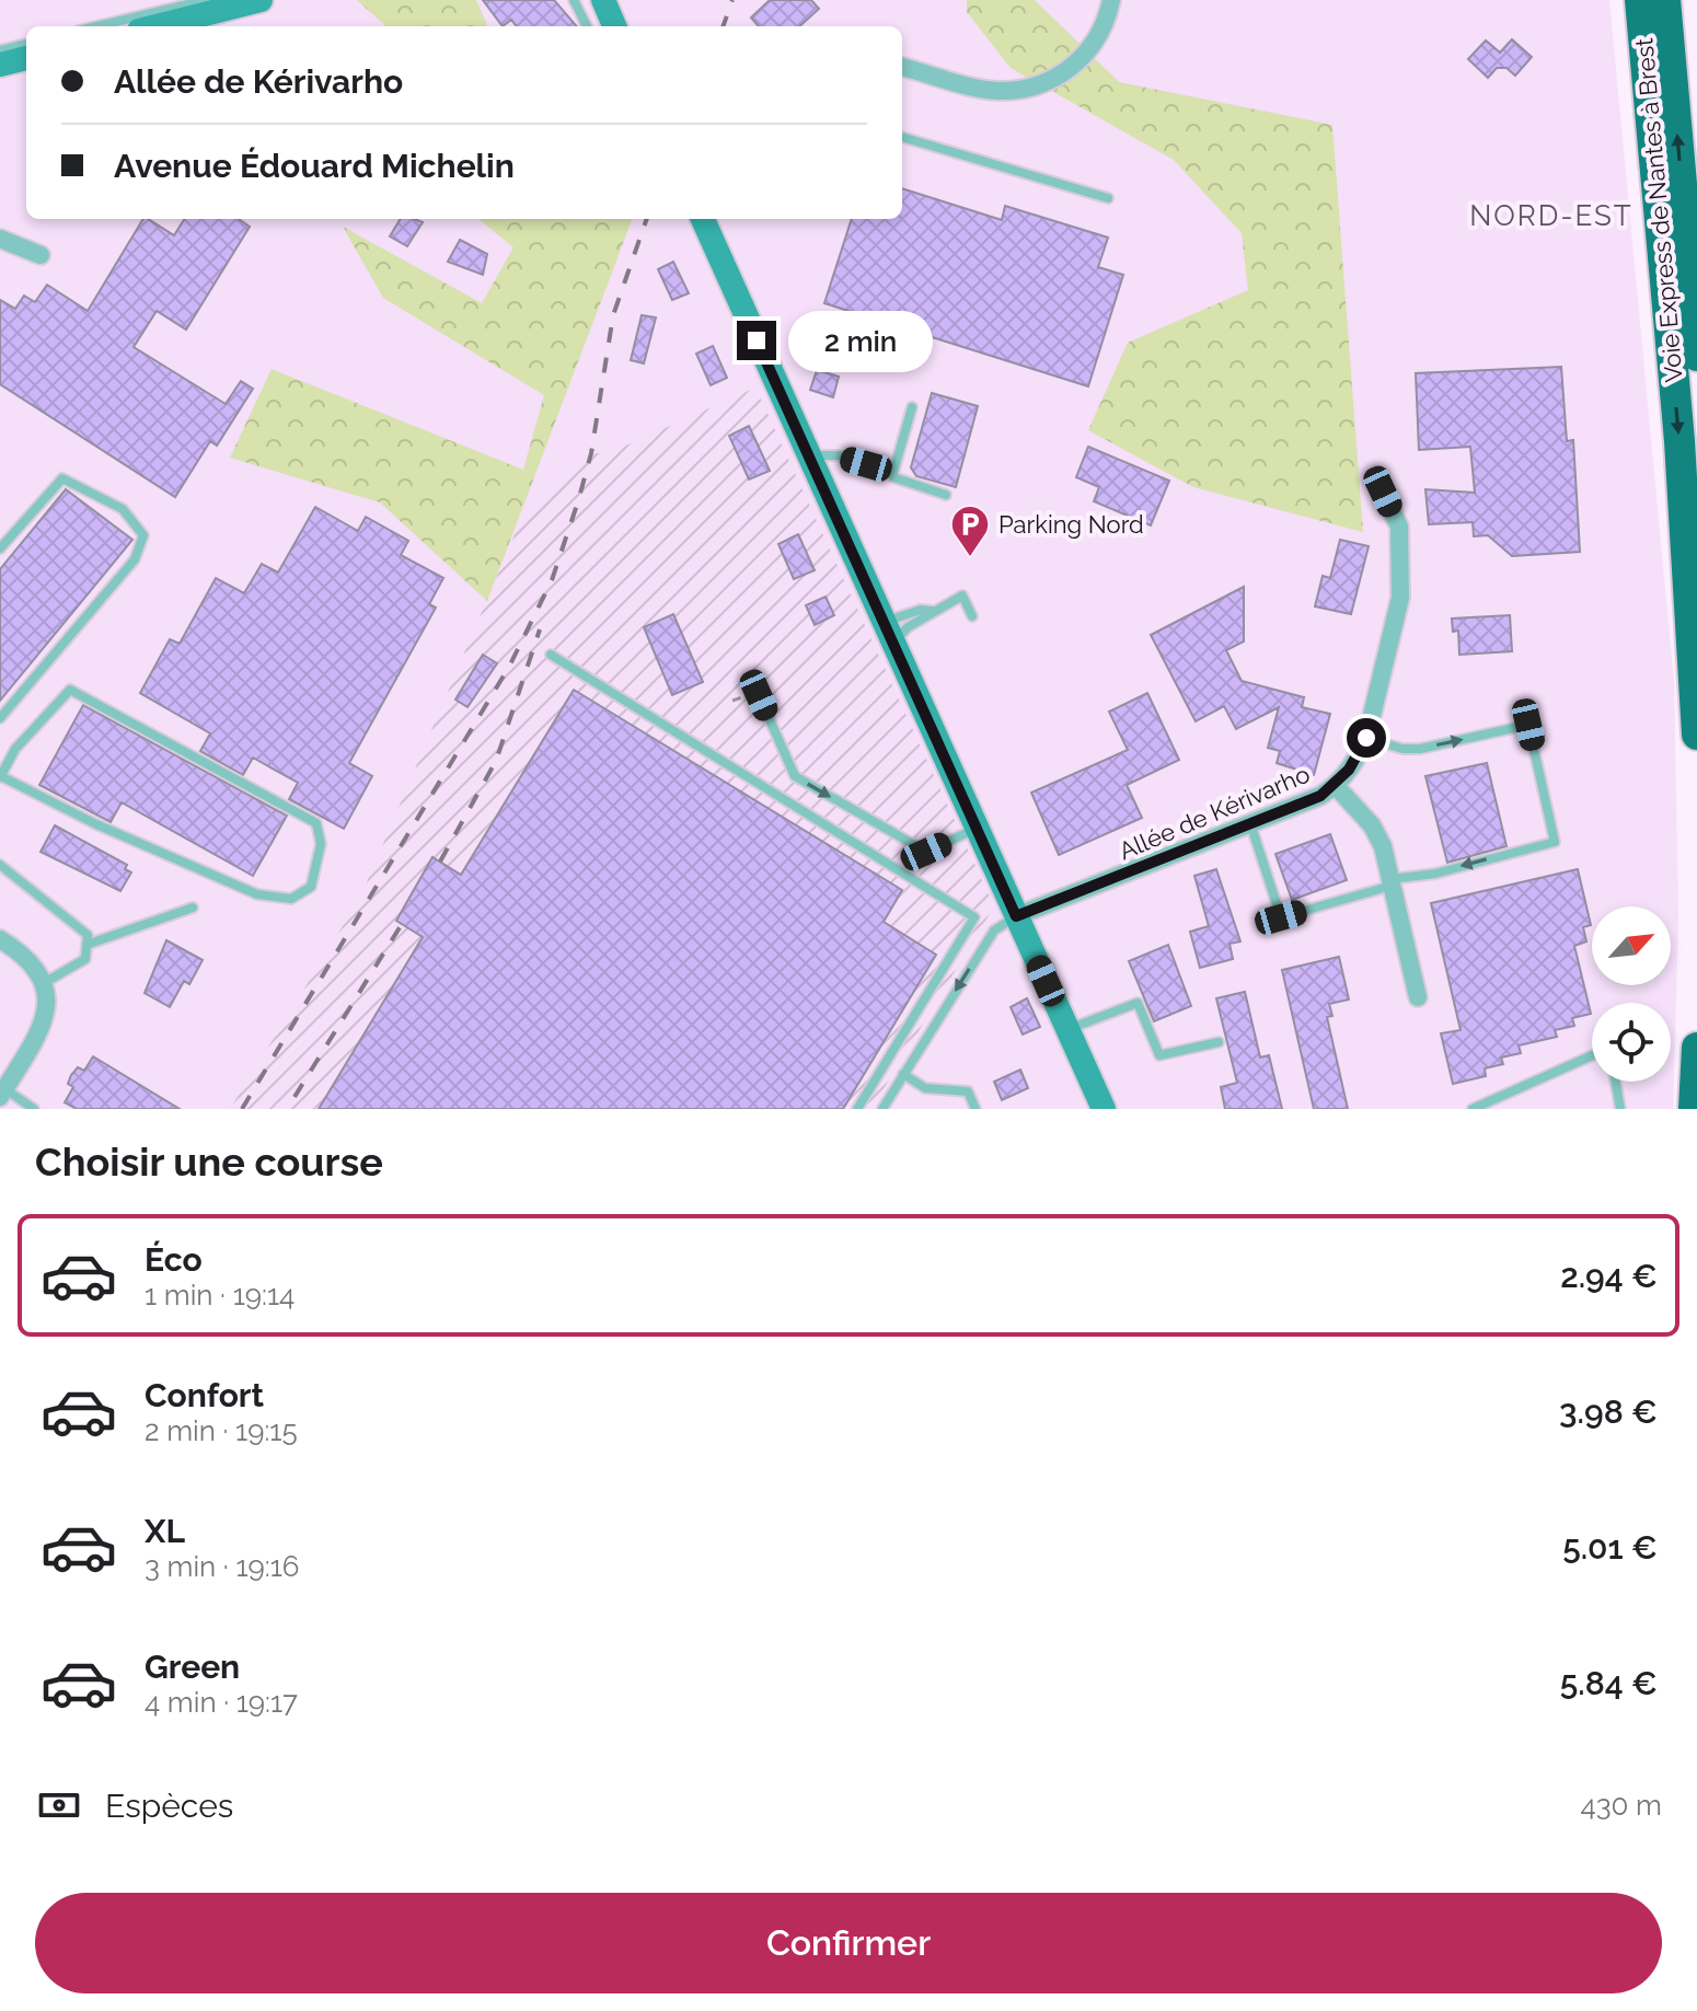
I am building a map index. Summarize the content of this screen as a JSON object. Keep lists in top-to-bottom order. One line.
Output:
{"streets":{"highway":["Voie Express de Nantes à Brest"],"street":["Allée de Kérivarho"]},"districts":["NORD-EST"],"places":{"parking":["Parking Nord"]},"north":"top right","page":{"banner":["Allée de Kérivarho","Avenue Édouard Michelin"],"bubble":"2 min","heading":"Choisir une course","list":[{"name":"Éco","note":"1 min · 19:14","value":"2.94 €"},{"name":"Confort","note":"2 min · 19:15","value":"3.98 €"},{"name":"XL","note":"3 min · 19:16","value":"5.01 €"},{"name":"Green","note":"4 min · 19:17","value":"5.84 €"}],"pay":["Espèces","430 m"],"buttons":"Confirmer"}}
